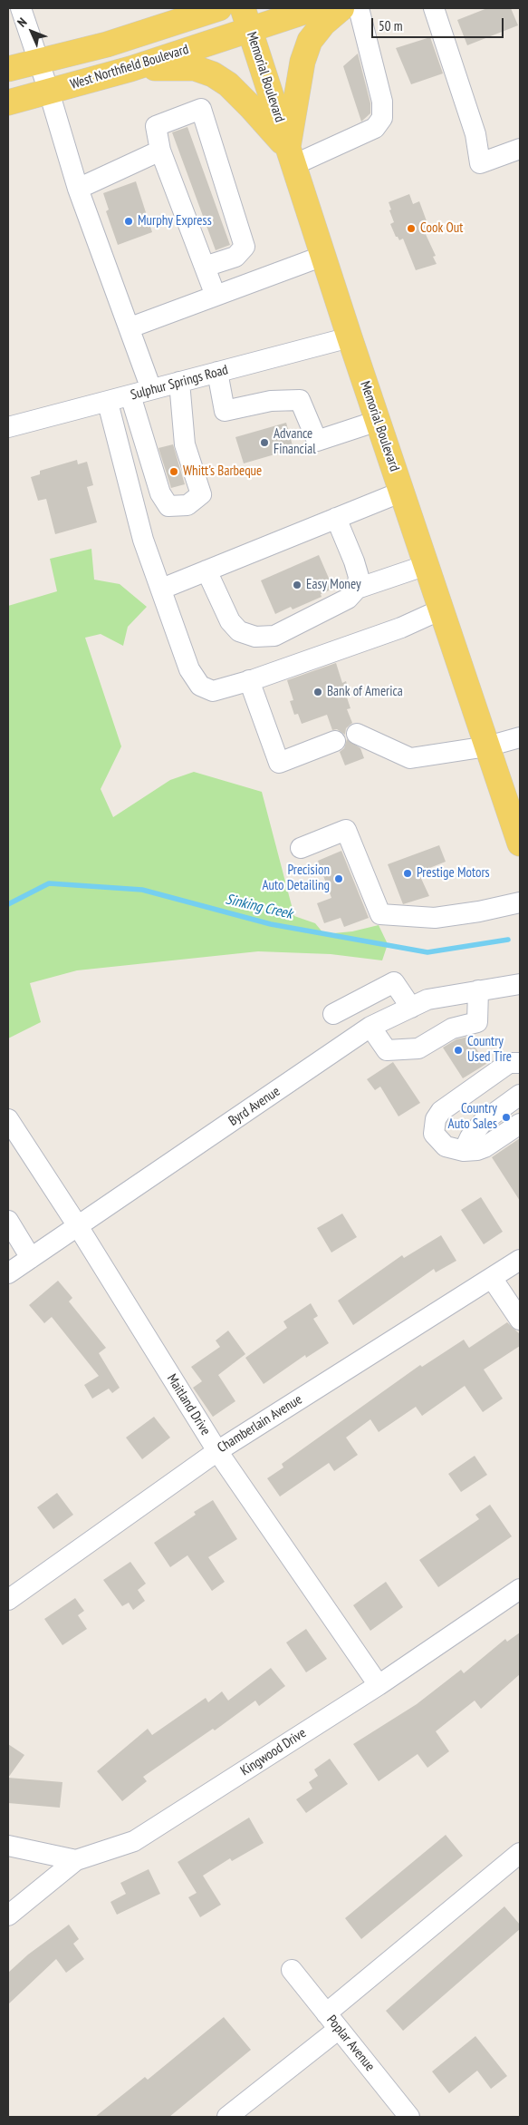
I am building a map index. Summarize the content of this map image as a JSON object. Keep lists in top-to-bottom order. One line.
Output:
{"streets":{"main road":["West Northfield Boulevard","Memorial Boulevard"],"street":["Sulphur Springs Road","Byrd Avenue","Maitland Drive","Chamberlain Avenue","Kingwood Drive","Poplar Avenue"]},"crossings":[["West Northfield Boulevard","Memorial Boulevard"],["Memorial Boulevard","Sulphur Springs Road"],["Byrd Avenue","Maitland Drive"],["Maitland Drive","Chamberlain Avenue"],["Maitland Drive","Kingwood Drive"]],"water":["Sinking Creek"],"places":["Murphy Express","Cook Out","Advance Financial","Whitt's Barbeque","Easy Money","Bank of America","Prestige Motors","Precision Auto Detailing","Country Used Tire","Country Auto Sales"],"scale_bar":"50 m","north":"top left"}
